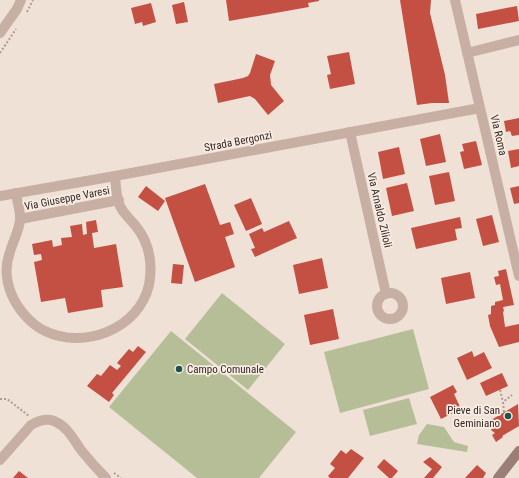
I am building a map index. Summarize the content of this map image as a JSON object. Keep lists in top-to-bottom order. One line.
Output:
{"streets":{"street":["Via Roma","Strada Bergonzi","Via Giuseppe Varesi","Via Arnaldo Zilioli"]},"crossings":[["Via Roma","Strada Bergonzi"],["Strada Bergonzi","Via Giuseppe Varesi"],["Strada Bergonzi","Via Arnaldo Zilioli"]],"places":["Campo Comunale","Pieve di San Geminiano"]}
